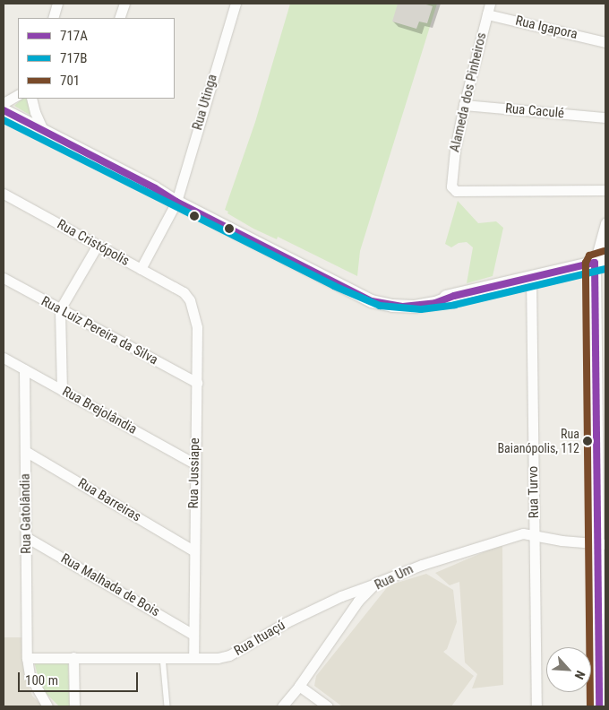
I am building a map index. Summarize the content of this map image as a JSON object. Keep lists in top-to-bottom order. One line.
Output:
{"streets":{"street":["Rua Igapora","Alameda dos Pinheiros","Rua Utinga","Rua Caculé","Rua Cristópolis","Rua Luiz Pereira da Silva","Rua Brejolândia","Rua Jussiape","Rua Turvo","Rua Barreiras","Rua Gatolândia","Rua Um","Rua Malhada de Bois","Rua Ituaçú"]},"crossings":[["Rua Igapora","Alameda dos Pinheiros"],["Alameda dos Pinheiros","Rua Caculé"],["Rua Utinga","Rua Cristópolis"],["Rua Cristópolis","Rua Jussiape"],["Rua Luiz Pereira da Silva","Rua Jussiape"],["Rua Brejolândia","Rua Jussiape"],["Rua Brejolândia","Rua Gatolândia"],["Rua Jussiape","Rua Barreiras"],["Rua Jussiape","Rua Malhada de Bois"],["Rua Jussiape","Rua Ituaçú"],["Rua Turvo","Rua Um"],["Rua Barreiras","Rua Gatolândia"],["Rua Gatolândia","Rua Malhada de Bois"],["Rua Gatolândia","Rua Ituaçú"],["Rua Um","Rua Ituaçú"]],"places":["Rua Baianópolis, 112"],"lines":["transit line 717A","transit line 717B","transit line 701"],"legend":["717A","717B","701"],"scale_bar":"100 m","north":"bottom right"}
